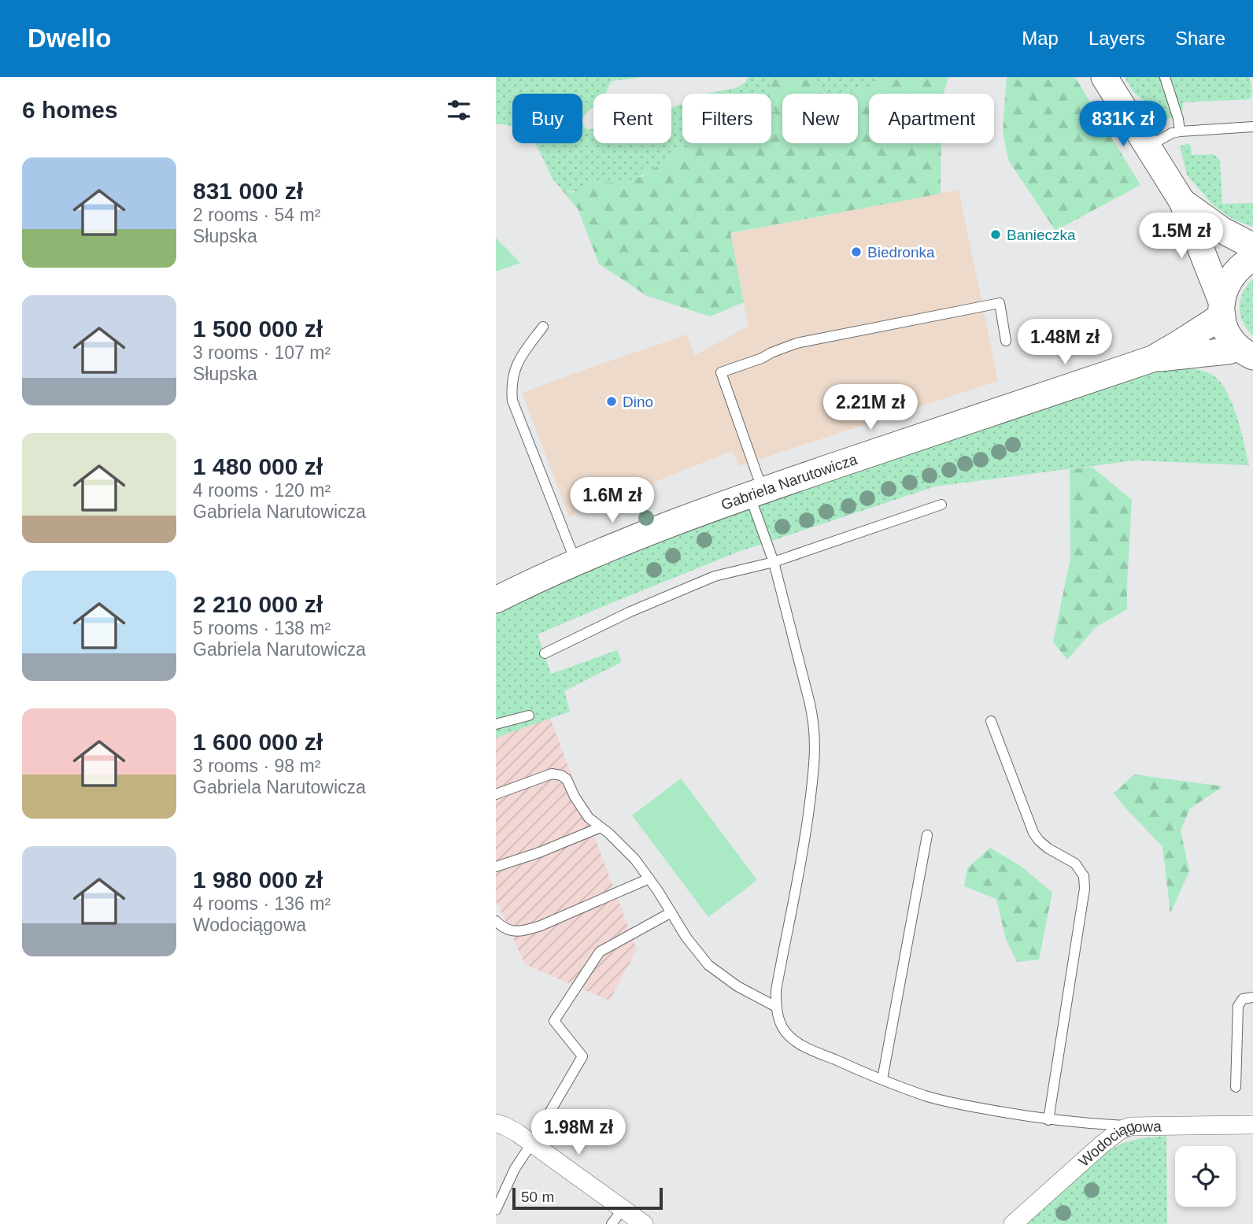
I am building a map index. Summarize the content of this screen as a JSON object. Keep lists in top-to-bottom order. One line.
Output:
{"streets":{"main road":["Gabriela Narutowicza"],"street":["Wodociągowa"]},"places":["Banieczka","Biedronka","Dino"],"scale_bar":"50 m","page":{"header":"Dwello","nav":["Map","Layers","Share"],"heading":"6 homes","chip":["Buy","Rent","Filters","New","Apartment"],"price":["831K zł","1.5M zł","1.48M zł","2.21M zł","1.6M zł","1.98M zł"],"list":[{"name":"831 000 zł","note":"2 rooms · 54 m² · Słupska"},{"name":"1 500 000 zł","note":"3 rooms · 107 m² · Słupska"},{"name":"1 480 000 zł","note":"4 rooms · 120 m² · Gabriela Narutowicza"},{"name":"2 210 000 zł","note":"5 rooms · 138 m² · Gabriela Narutowicza"},{"name":"1 600 000 zł","note":"3 rooms · 98 m² · Gabriela Narutowicza"},{"name":"1 980 000 zł","note":"4 rooms · 136 m² · Wodociągowa"}],"scale":"50 m"}}
